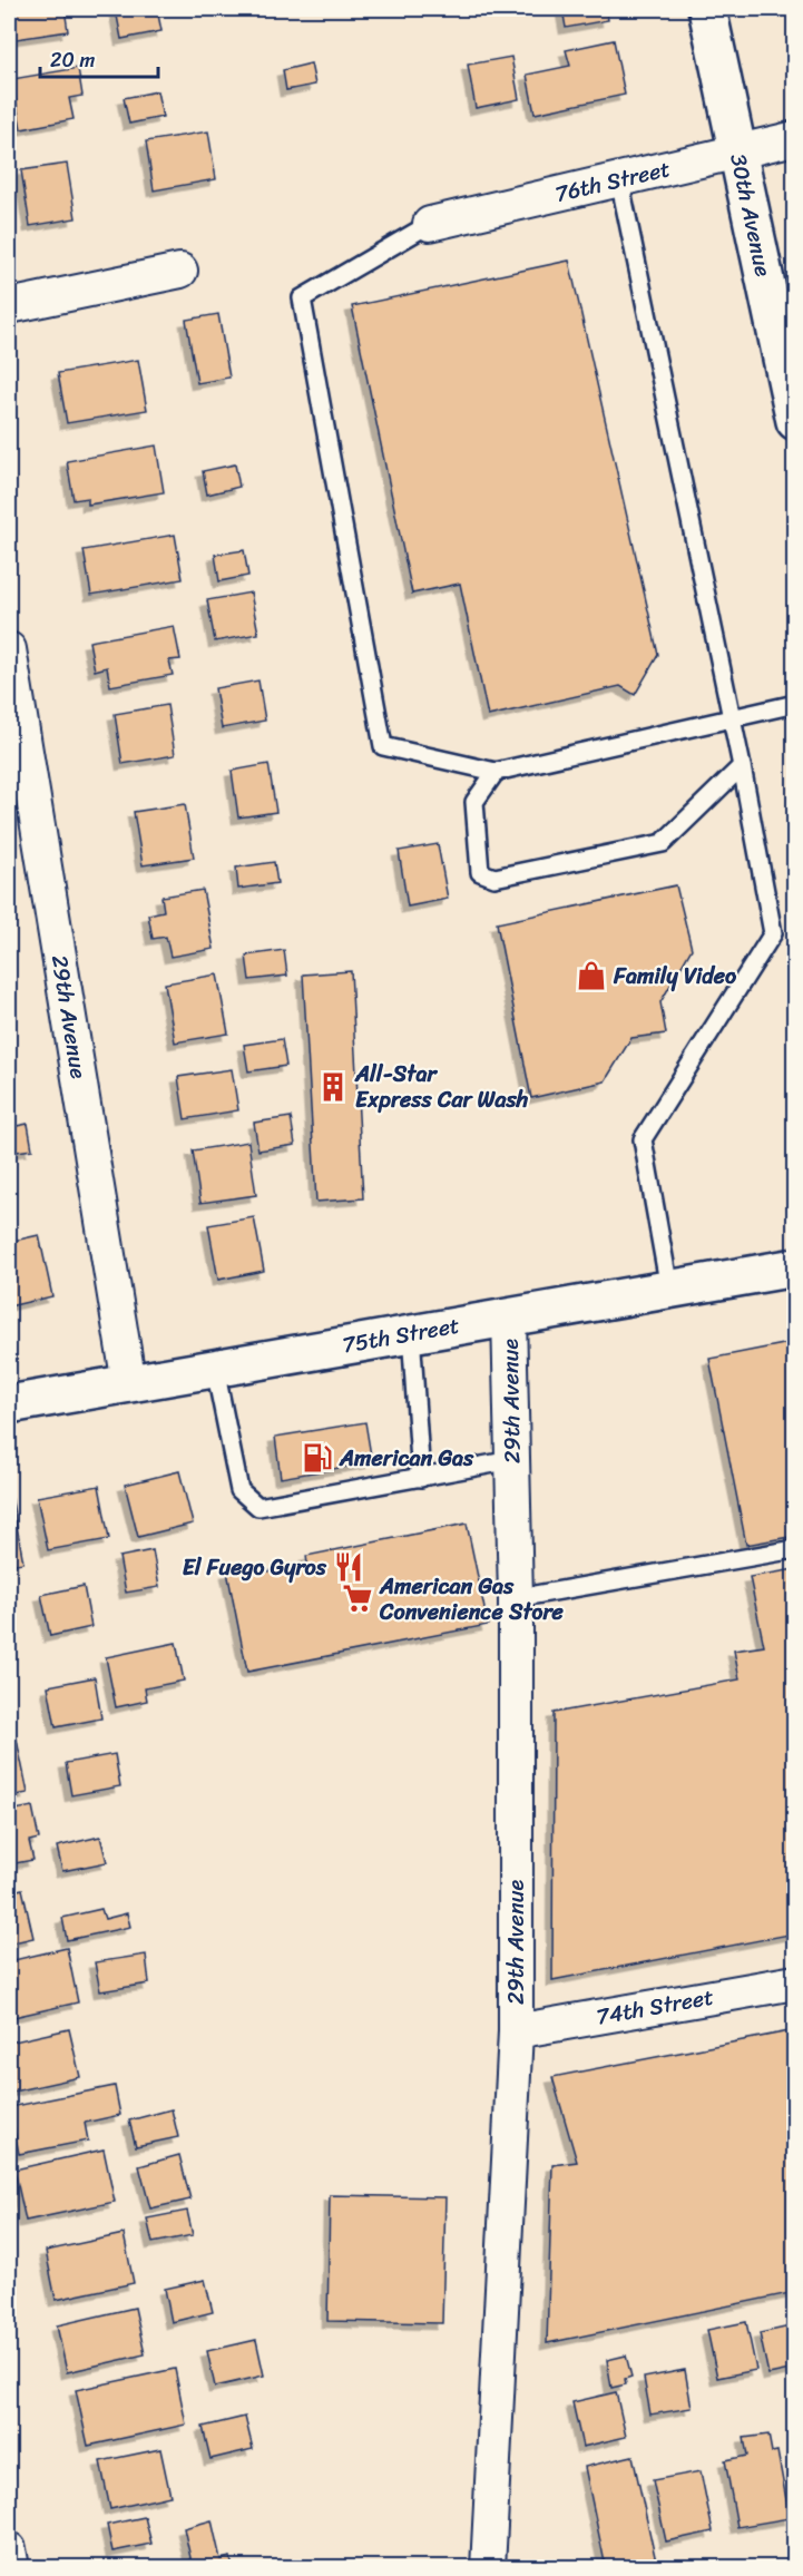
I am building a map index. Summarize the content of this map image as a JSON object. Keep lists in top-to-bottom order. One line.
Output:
{"streets":{"street":["76th Street","30th Avenue","29th Avenue","75th Street","74th Street"]},"crossings":[["76th Street","30th Avenue"],["29th Avenue","75th Street"],["29th Avenue","74th Street"]],"places":{"shop":["Family Video"],"building":["All-Star Express Car Wash"],"fuel station":["American Gas"],"restaurant":["El Fuego Gyros"],"supermarket":["American Gas Convenience Store"]},"scale_bar":"20 m"}
